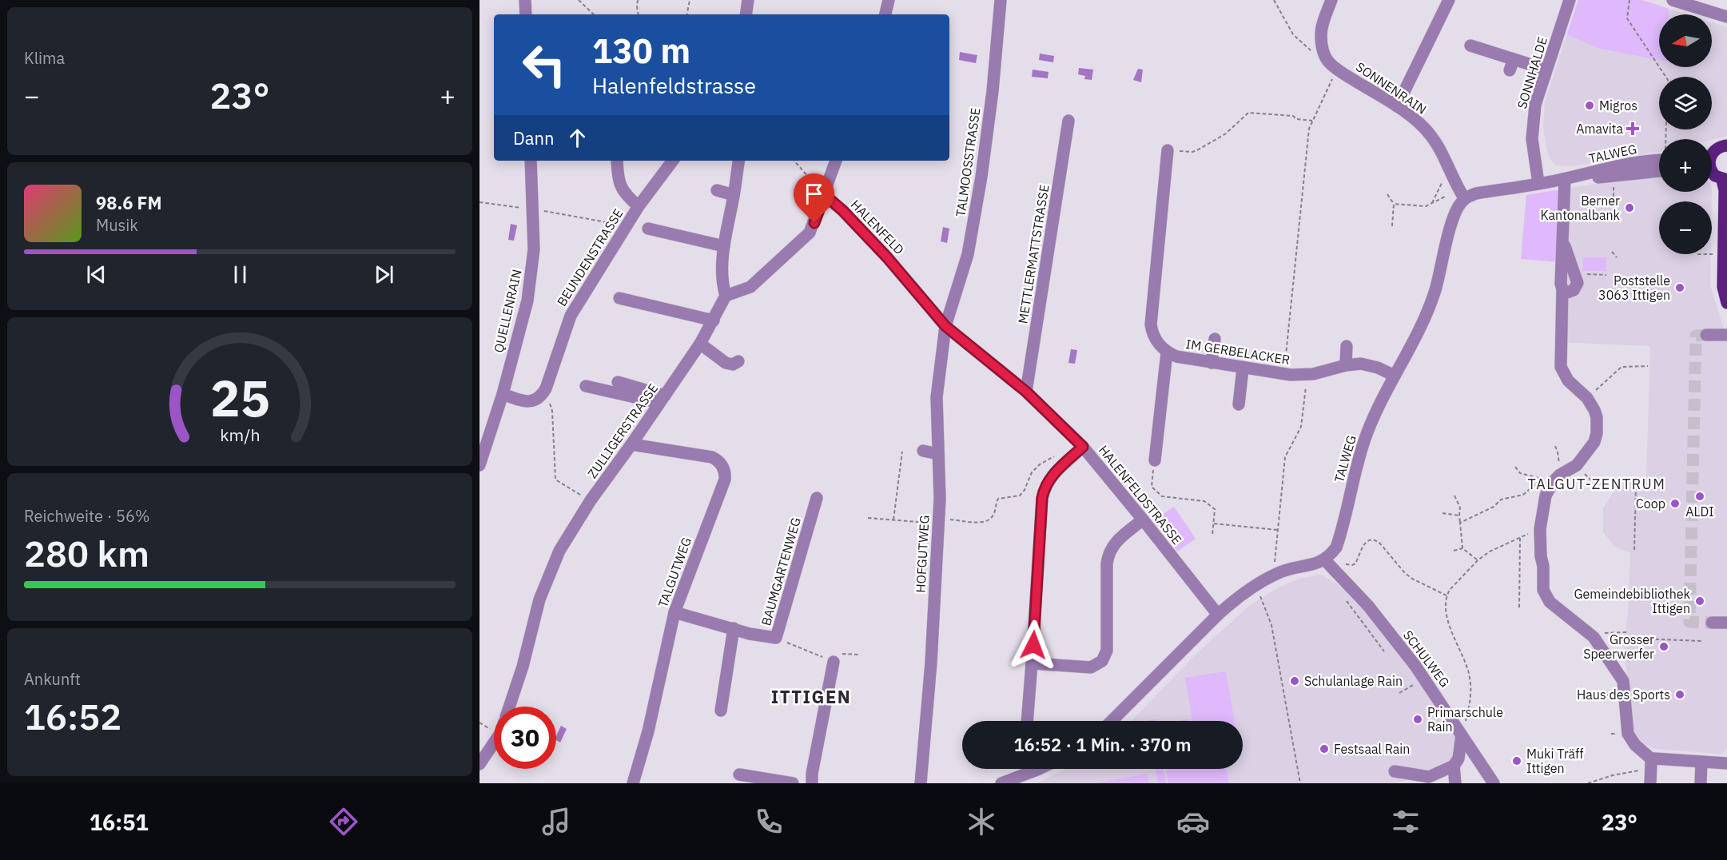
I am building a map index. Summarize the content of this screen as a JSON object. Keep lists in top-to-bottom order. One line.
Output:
{"streets":{"street":["SONNHALDE","SONNENRAIN","TALWEG","TALMOOSSTRASSE","HALENFELD","METTLERMATTSTRASSE","BEUNDENSTRASSE","QUELLENRAIN","IM GERBELACKER","ZULLIGERSTRASSE","HALENFELDSTRASSE","HOFGUTWEG","BAUMGARTENWEG","TALGUTWEG","SCHULWEG"]},"crossings":[["SONNHALDE","TALWEG"],["SONNENRAIN","TALWEG"],["TALWEG","IM GERBELACKER"],["TALWEG","SCHULWEG"],["TALMOOSSTRASSE","HALENFELD"],["TALMOOSSTRASSE","HALENFELDSTRASSE"],["TALMOOSSTRASSE","HOFGUTWEG"],["HALENFELD","HALENFELDSTRASSE"],["HALENFELD","HOFGUTWEG"],["METTLERMATTSTRASSE","HALENFELDSTRASSE"],["BEUNDENSTRASSE","QUELLENRAIN"],["ZULLIGERSTRASSE","TALGUTWEG"],["HALENFELDSTRASSE","HOFGUTWEG"],["BAUMGARTENWEG","TALGUTWEG"]],"districts":["TALGUT-ZENTRUM","ITTIGEN"],"places":{"other":["Migros","Berner Kantonalbank","Poststelle 3063 Ittigen","ALDI","Coop","Gemeindebibliothek Ittigen","Grosser Speerwerfer","Schulanlage Rain","Haus des Sports","Primarschule Rain","Festsaal Rain","Muki Träff Ittigen"],"health":["Amavita"]},"north":"left","page":{"tile":["Klima",["Reichweite · 56%","280 km"],["Ankunft","16:52"]],"map_buttons":["+","−"],"turn":["130 m","Halenfeldstrasse"],"heat":["−","23°","+"],"then":"Dann","song":["98.6 FM","Musik"],"limit":"30","trip":"16:52 · 1 Min. · 370 m","tabs":["16:51","23°"],"gauge":["25","km/h"]}}
